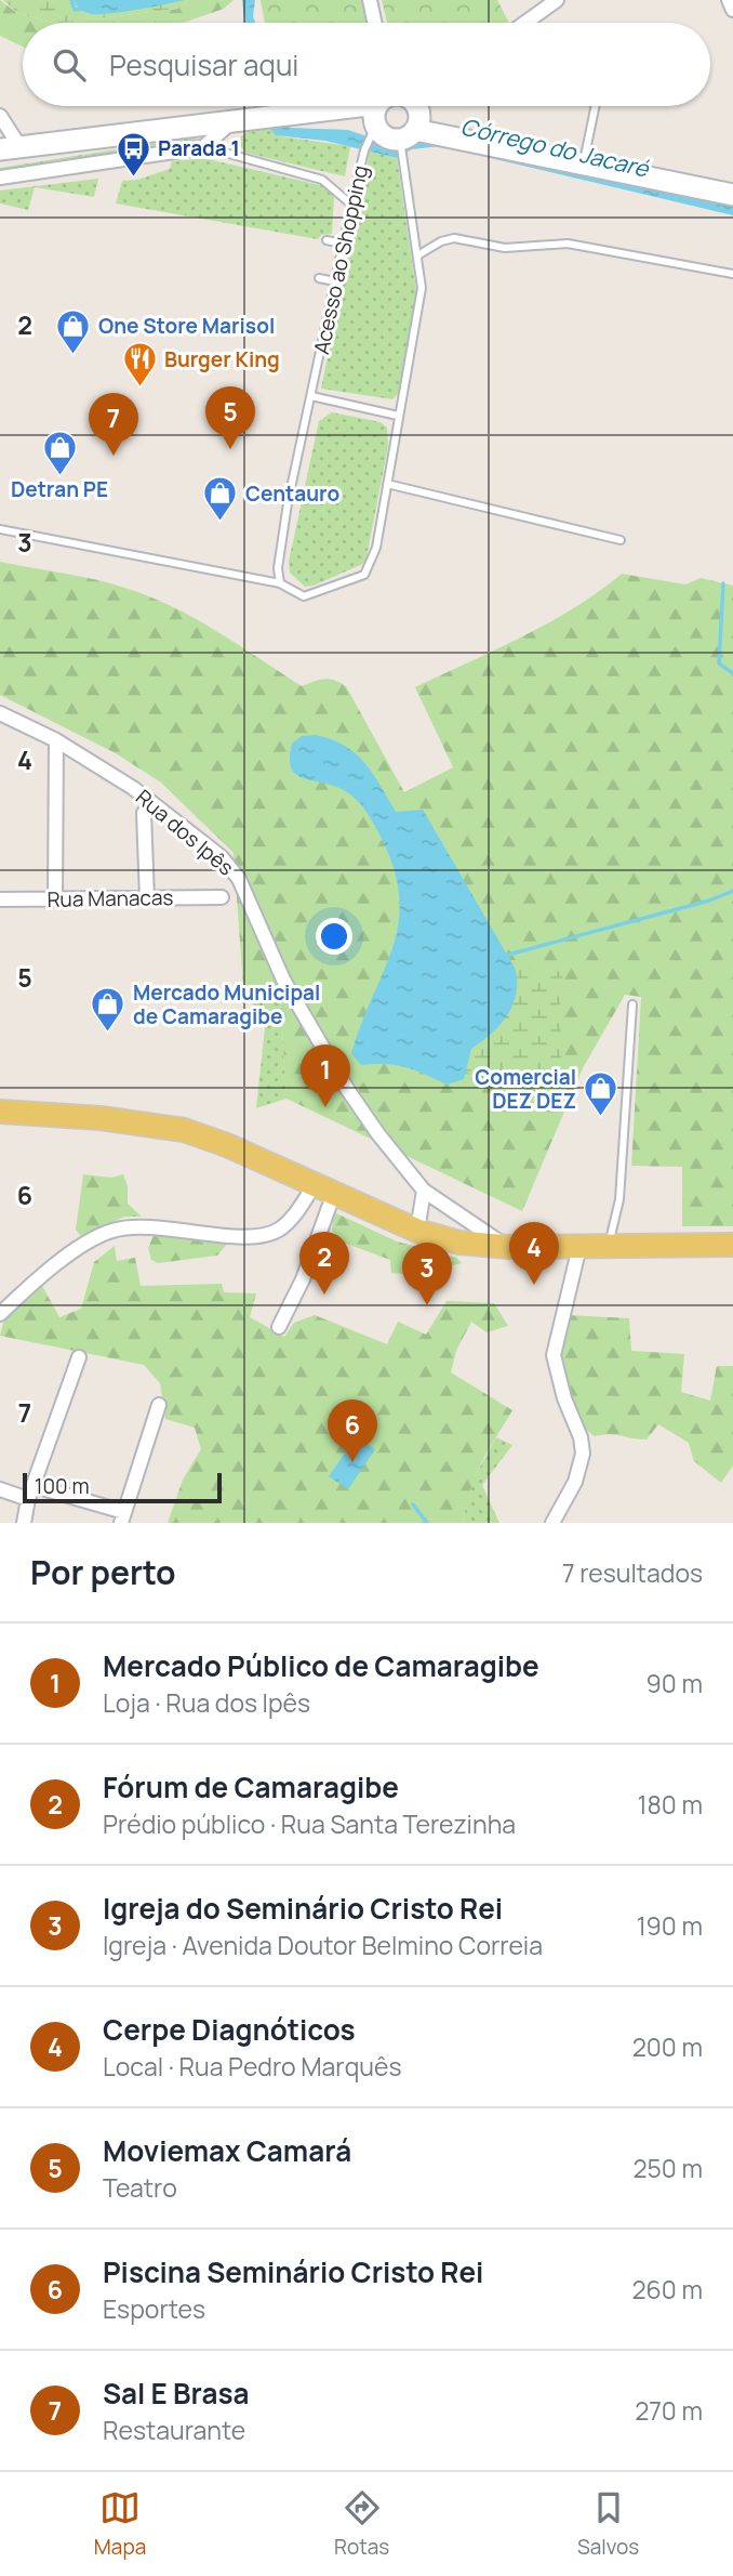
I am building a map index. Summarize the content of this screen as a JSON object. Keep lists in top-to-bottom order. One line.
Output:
{"streets":{"street":["Rua dos Ipês","Rua Manacas"],"lane":["Acesso ao Shopping"]},"crossings":[["Rua dos Ipês","Rua Manacas"]],"water":["Córrego do Jacaré"],"places":{"bus stop":["Parada 1"],"shop":["One Store Marisol","Detran PE","Centauro","Mercado Municipal de Camaragibe","Comercial DEZ DEZ"],"restaurant":["Burger King"]},"scale_bar":"100 m","page":{"search":"Pesquisar aqui","pins":["5","7","1","4","2","3","6"],"scale":"100 m","heading":["Por perto","7 resultados"],"list":[{"mark":"1","name":"Mercado Público de Camaragibe","note":"Loja · Rua dos Ipês","value":"90 m"},{"mark":"2","name":"Fórum de Camaragibe","note":"Prédio público · Rua Santa Terezinha","value":"180 m"},{"mark":"3","name":"Igreja do Seminário Cristo Rei","note":"Igreja · Avenida Doutor Belmino Correia","value":"190 m"},{"mark":"4","name":"Cerpe Diagnóticos","note":"Local · Rua Pedro Marquês","value":"200 m"},{"mark":"5","name":"Moviemax Camará","note":"Teatro","value":"250 m"},{"mark":"6","name":"Piscina Seminário Cristo Rei","note":"Esportes","value":"260 m"},{"mark":"7","name":"Sal E Brasa","note":"Restaurante","value":"270 m"}],"nav":["Mapa","Rotas","Salvos"]},"grid":{"rows":["2","3","4","5","6","7"]}}
